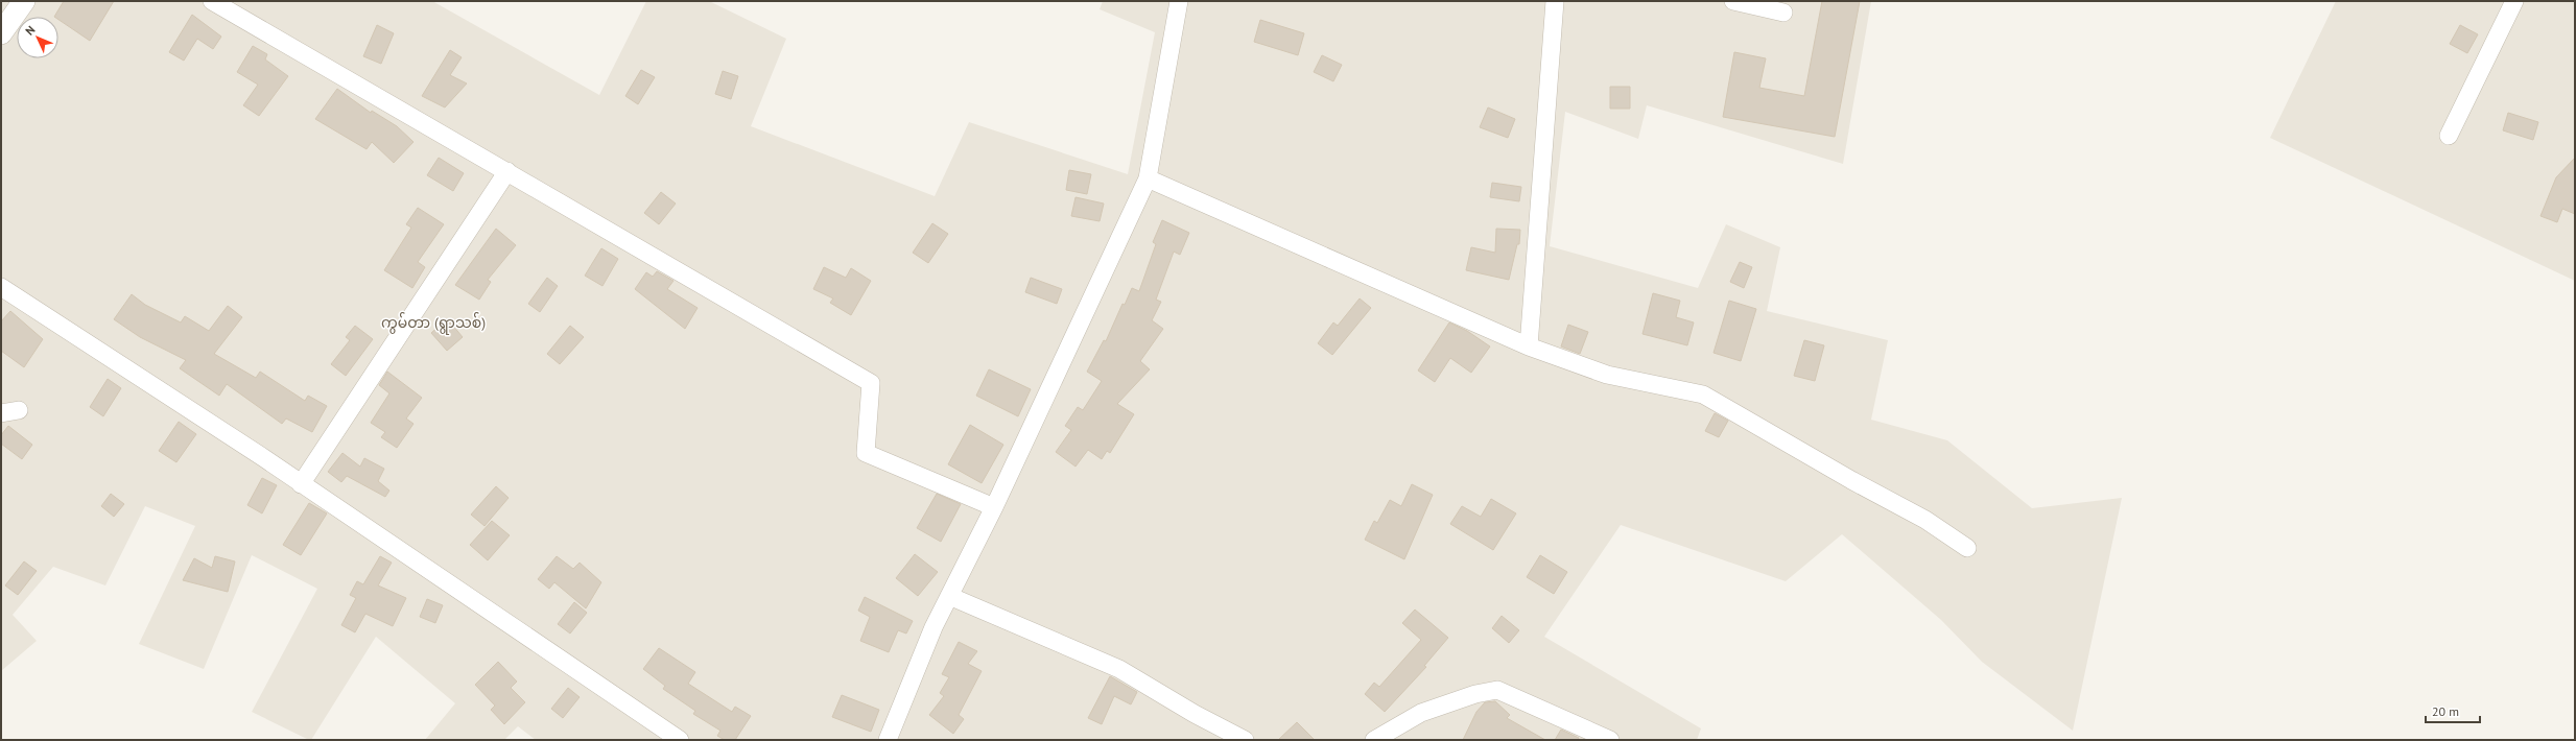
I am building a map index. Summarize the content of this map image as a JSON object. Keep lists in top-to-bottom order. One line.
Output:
{"districts":["ကွမ်တာ (ရွာသစ်)"],"scale_bar":"20 m","north":"top left"}
